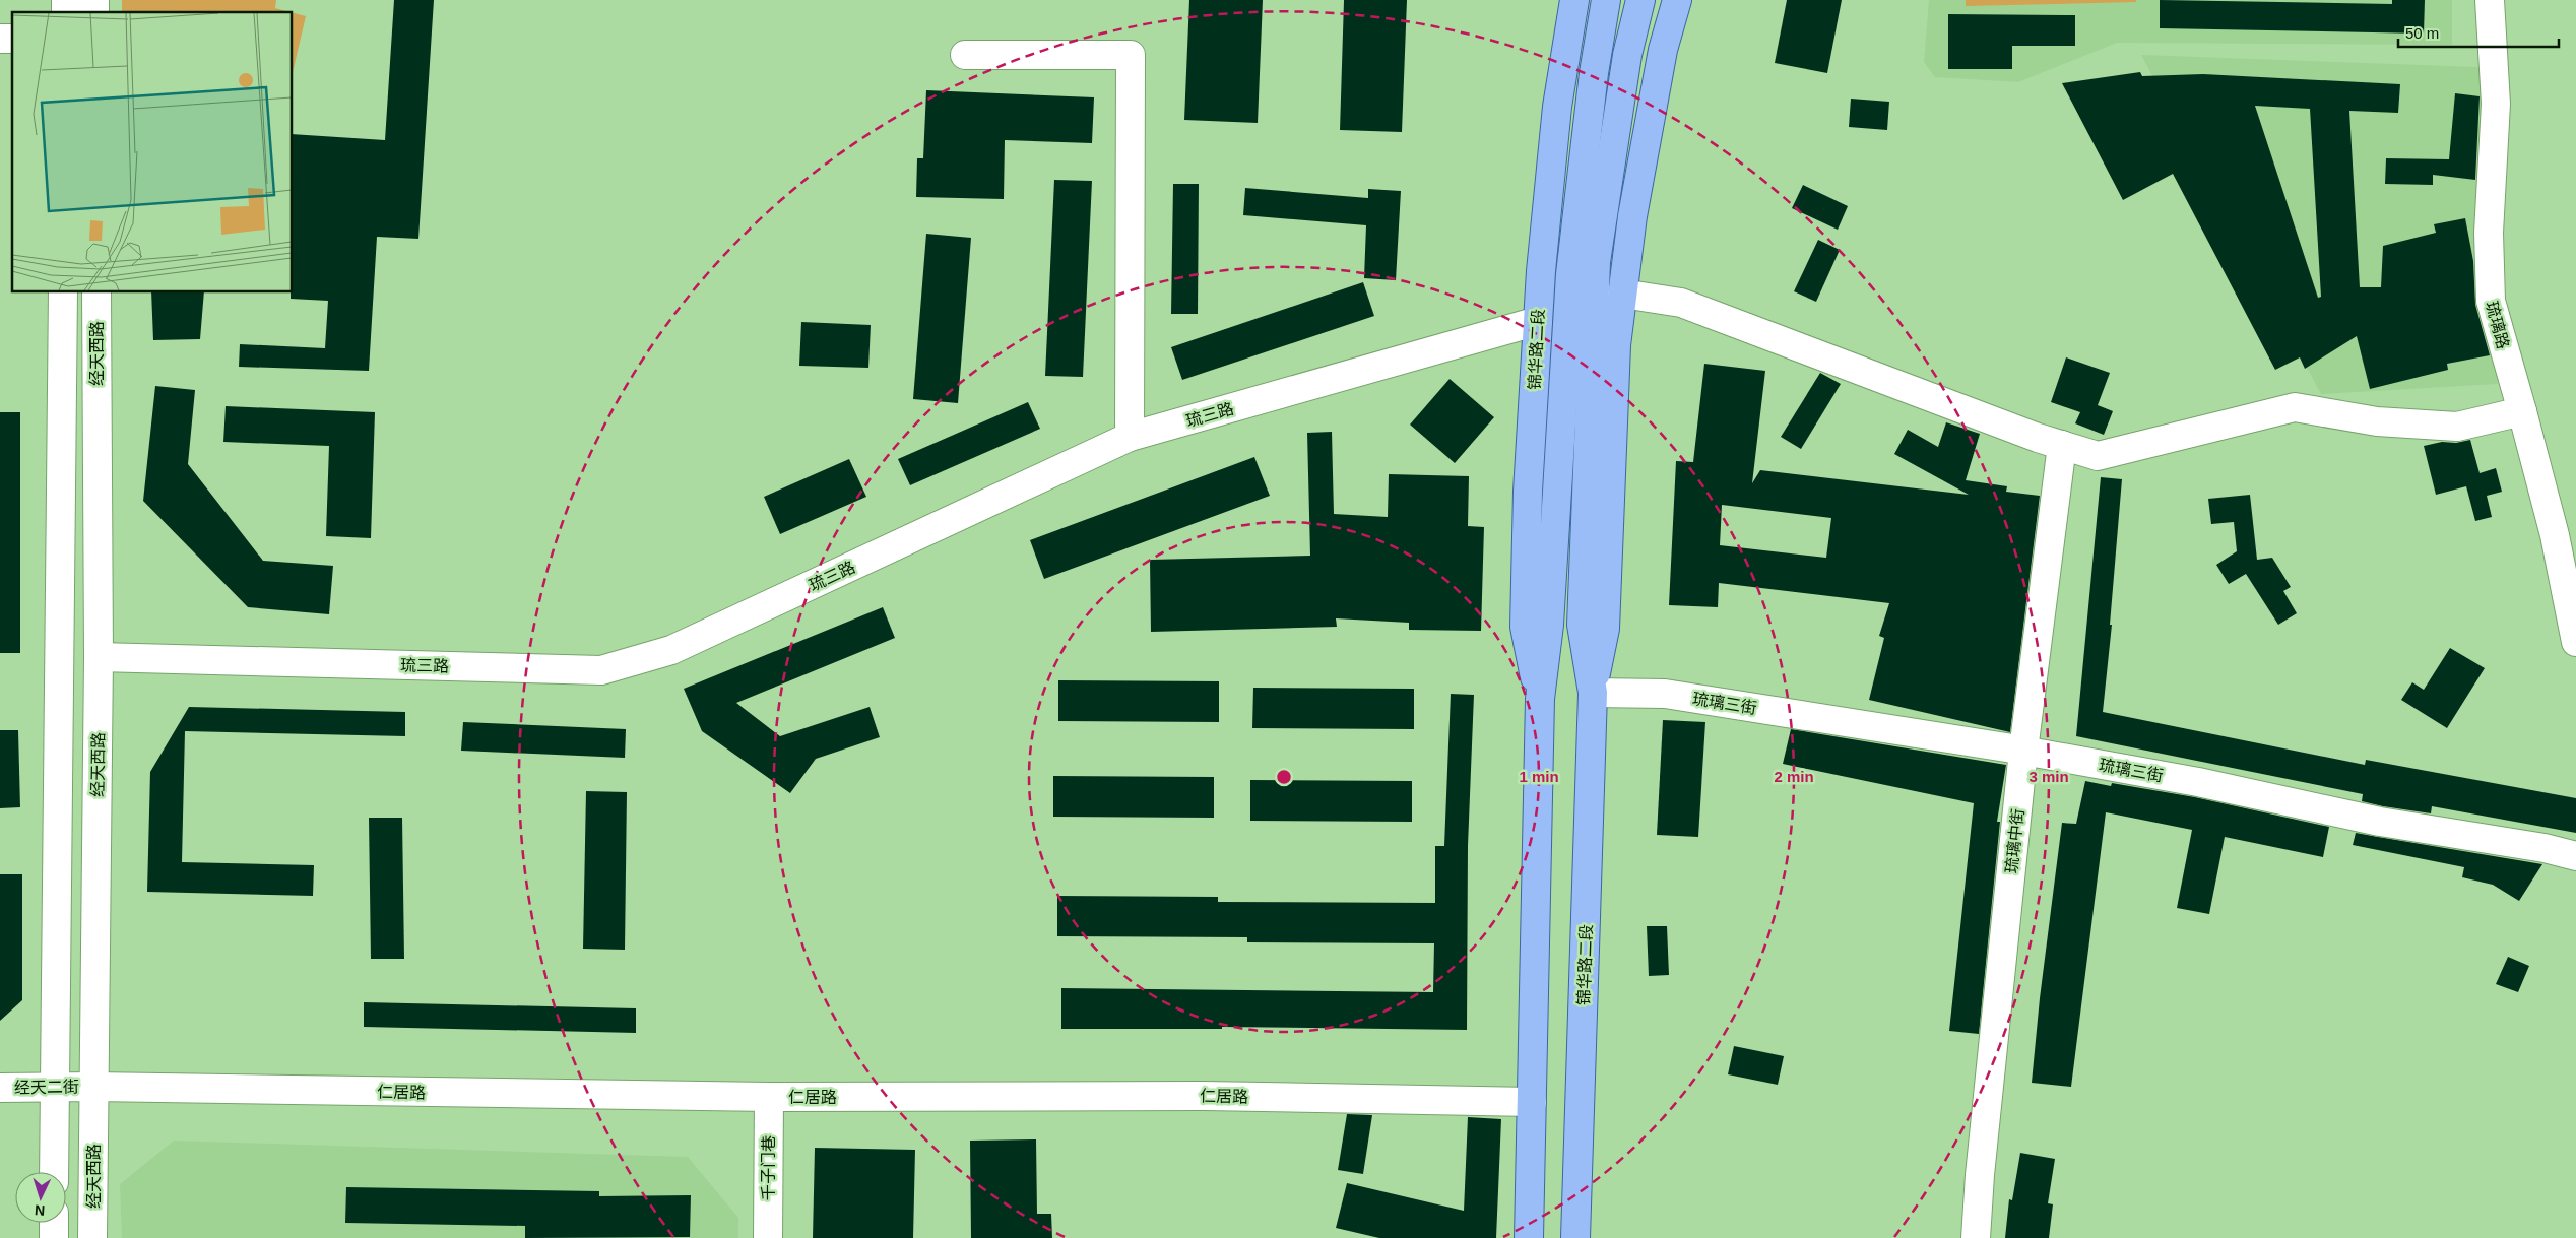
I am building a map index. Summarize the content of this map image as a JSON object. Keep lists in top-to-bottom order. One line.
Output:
{"streets":{"main road":["锦华路二段"],"street":["琉璃路","经天西路","琉三路","琉璃三街","琉璃中街","经天二街","仁居路","千子门巷"]},"crossings":[["锦华路二段","琉三路"],["锦华路二段","琉璃三街"],["锦华路二段","仁居路"],["经天西路","琉三路"],["经天西路","经天二街"],["经天西路","仁居路"],["琉璃三街","琉璃中街"],["经天二街","仁居路"],["仁居路","千子门巷"]],"scale_bar":"50 m","north":"bottom","rings":["1 min","2 min","3 min"]}
